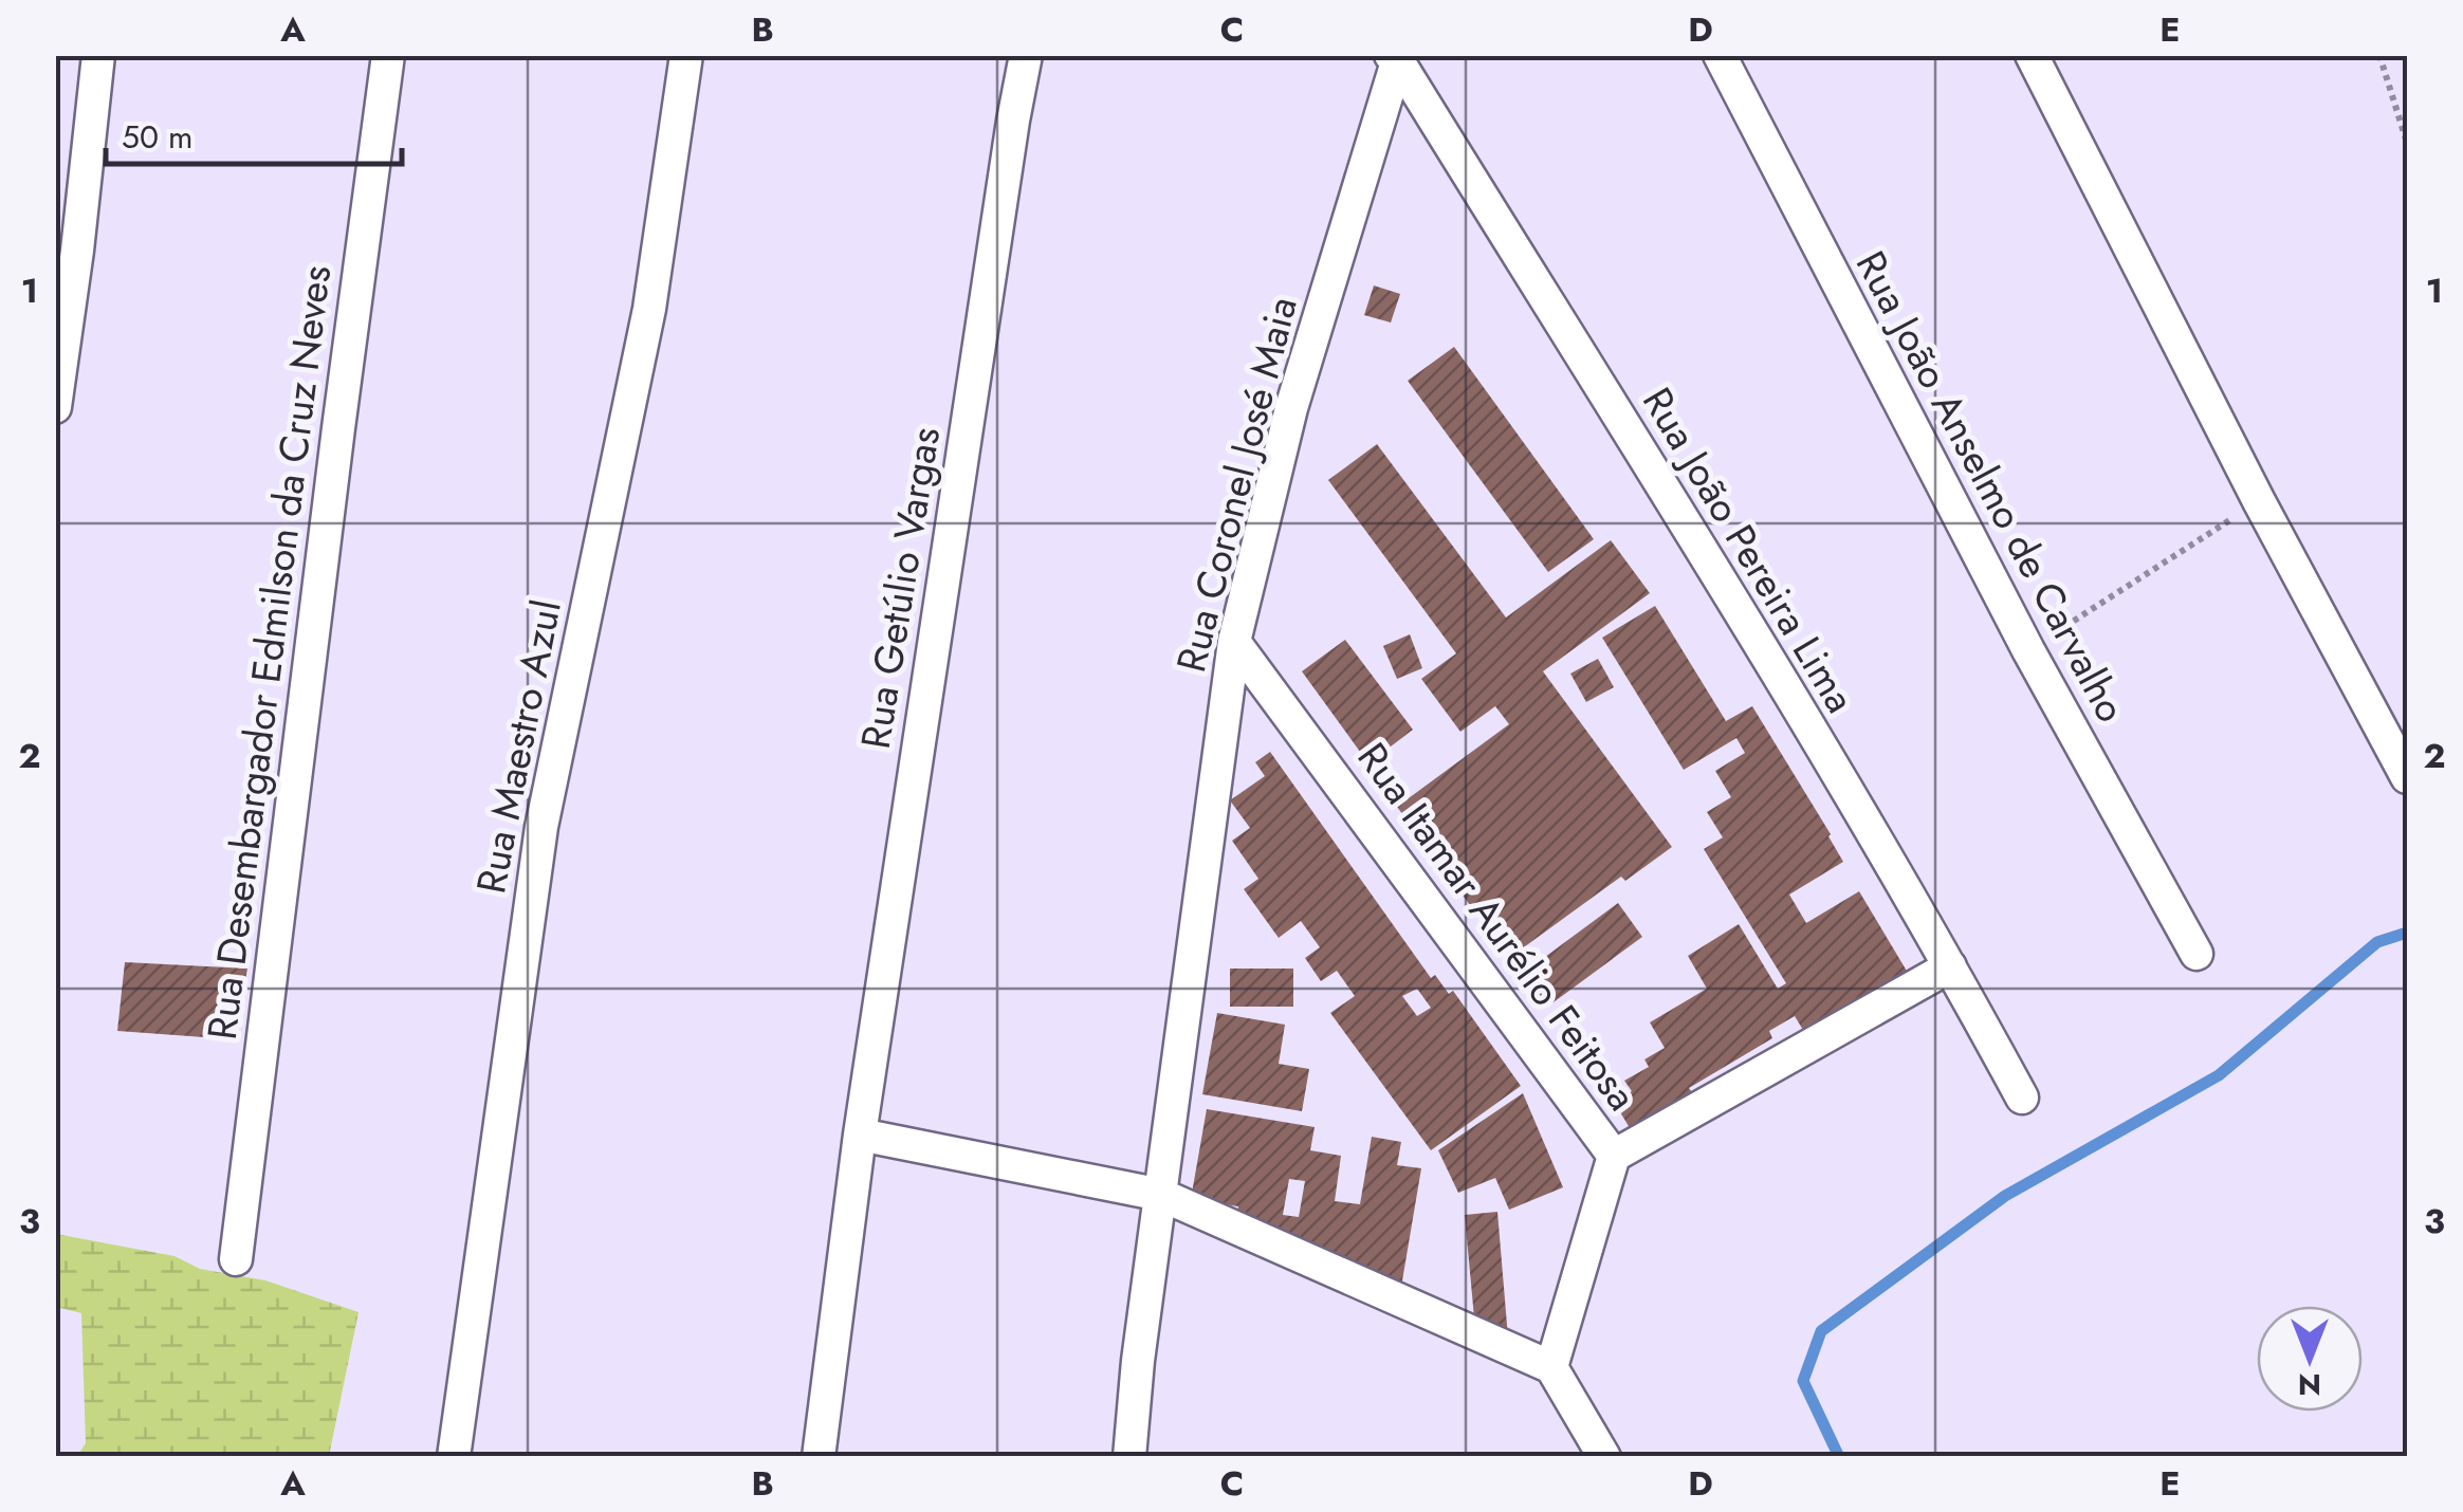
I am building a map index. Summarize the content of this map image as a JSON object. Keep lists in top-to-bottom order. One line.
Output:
{"streets":{"street":["Rua Coronel José Maia","Rua João Anselmo de Carvalho","Rua João Pereira Lima","Rua Getúlio Vargas","Rua Desembargador Edmilson da Cruz Neves","Rua Maestro Azul","Rua Itamar Aurélio Feitosa"]},"crossings":[["Rua Coronel José Maia","Rua João Pereira Lima"],["Rua Coronel José Maia","Rua Itamar Aurélio Feitosa"],["Rua João Pereira Lima","Rua Itamar Aurélio Feitosa"]],"scale_bar":"50 m","north":"bottom","grid":{"columns":["A","B","C","D","E"],"rows":["1","2","3"]}}
